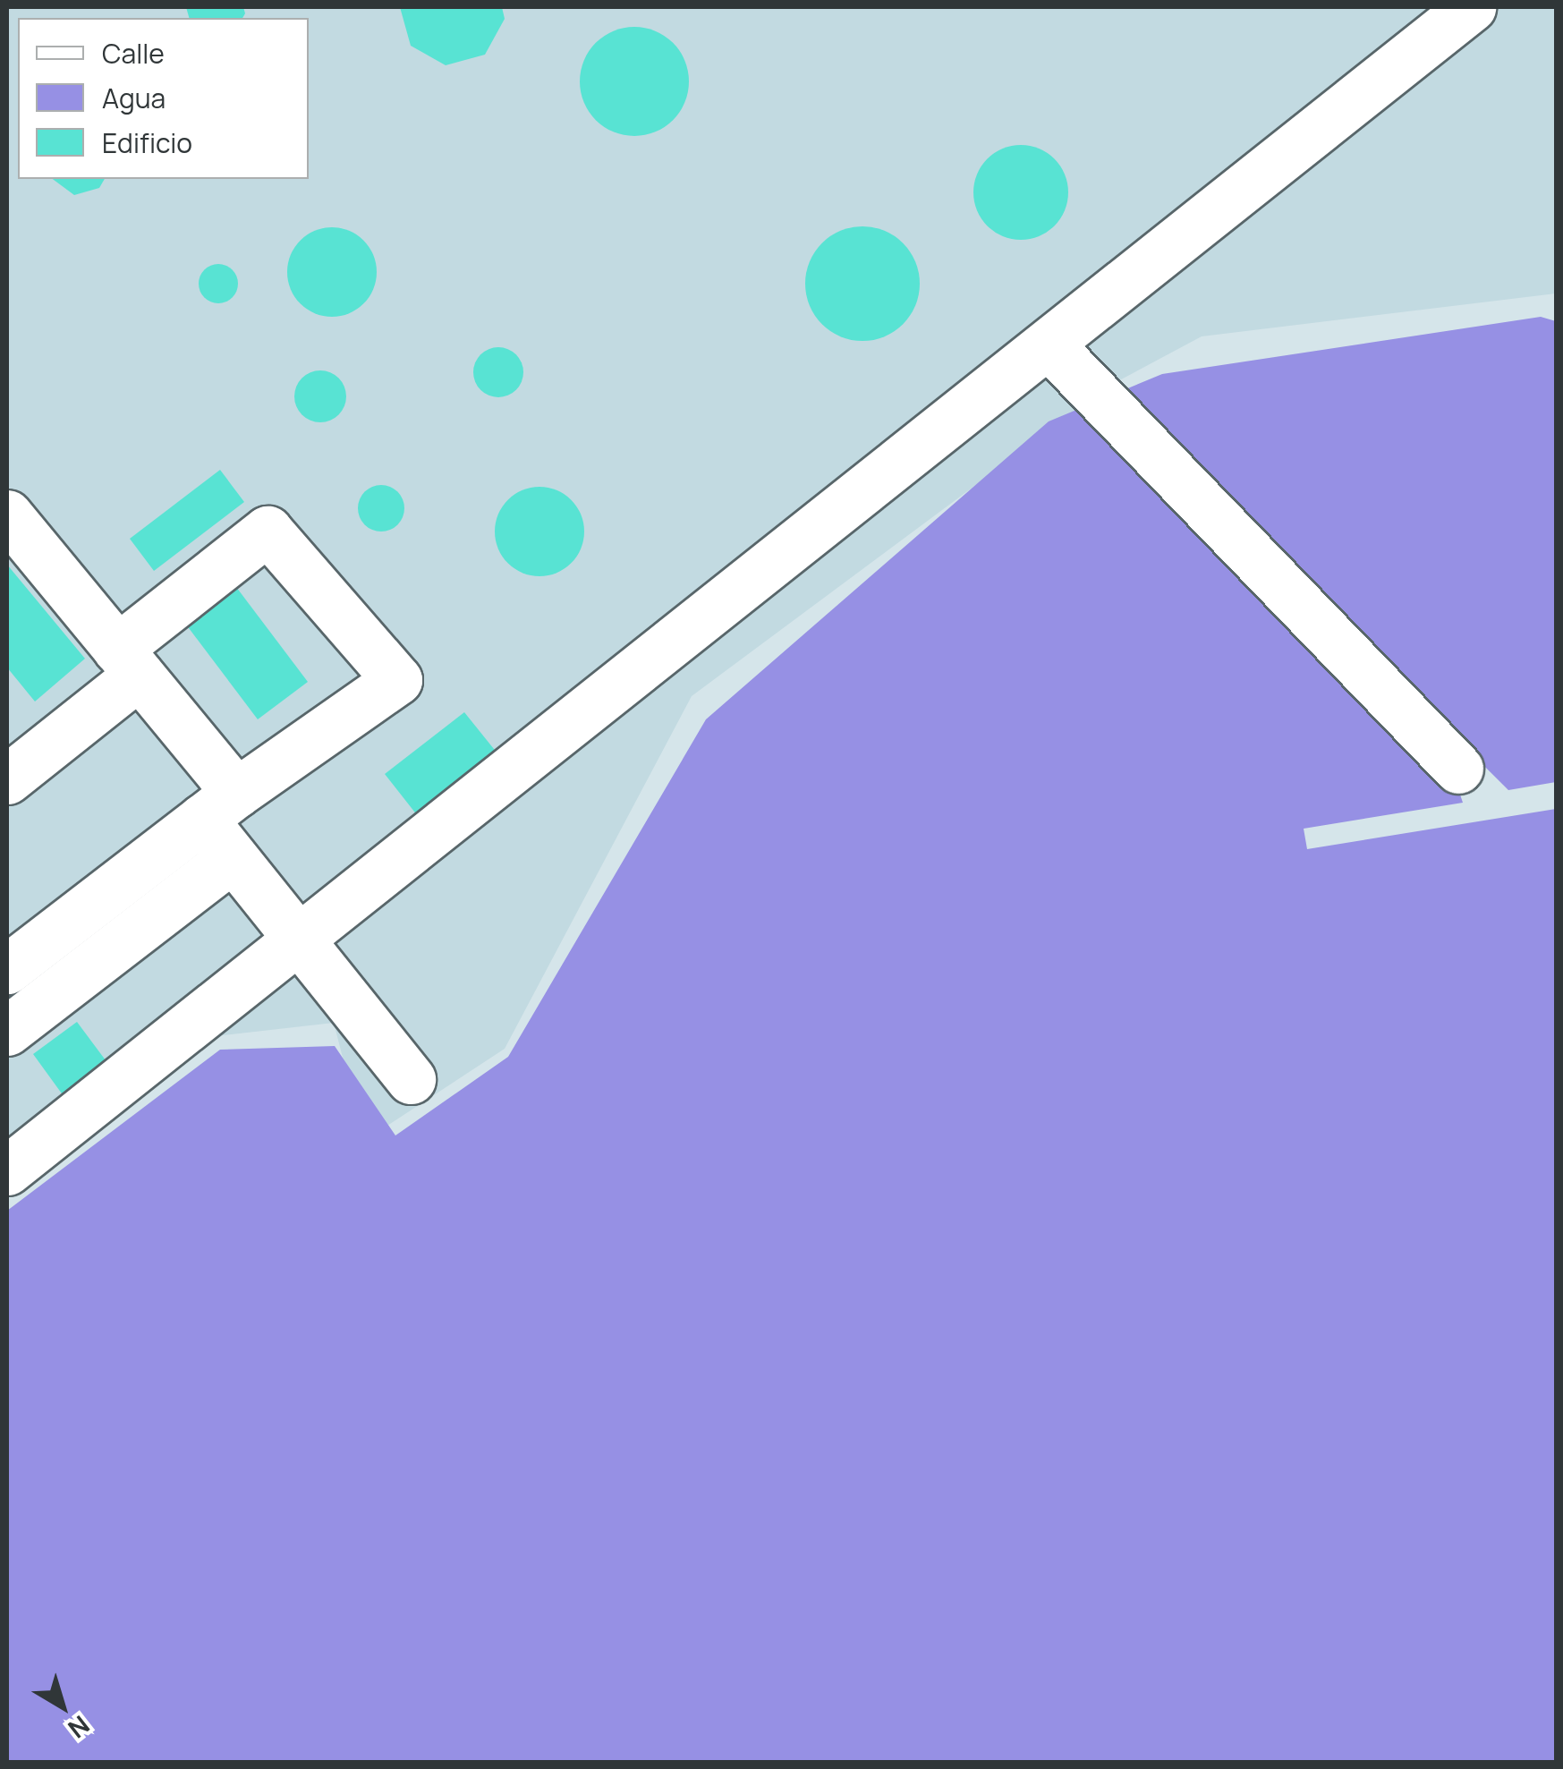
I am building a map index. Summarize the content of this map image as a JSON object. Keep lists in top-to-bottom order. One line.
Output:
{"legend":["Calle","Agua","Edificio"],"north":"bottom right"}
